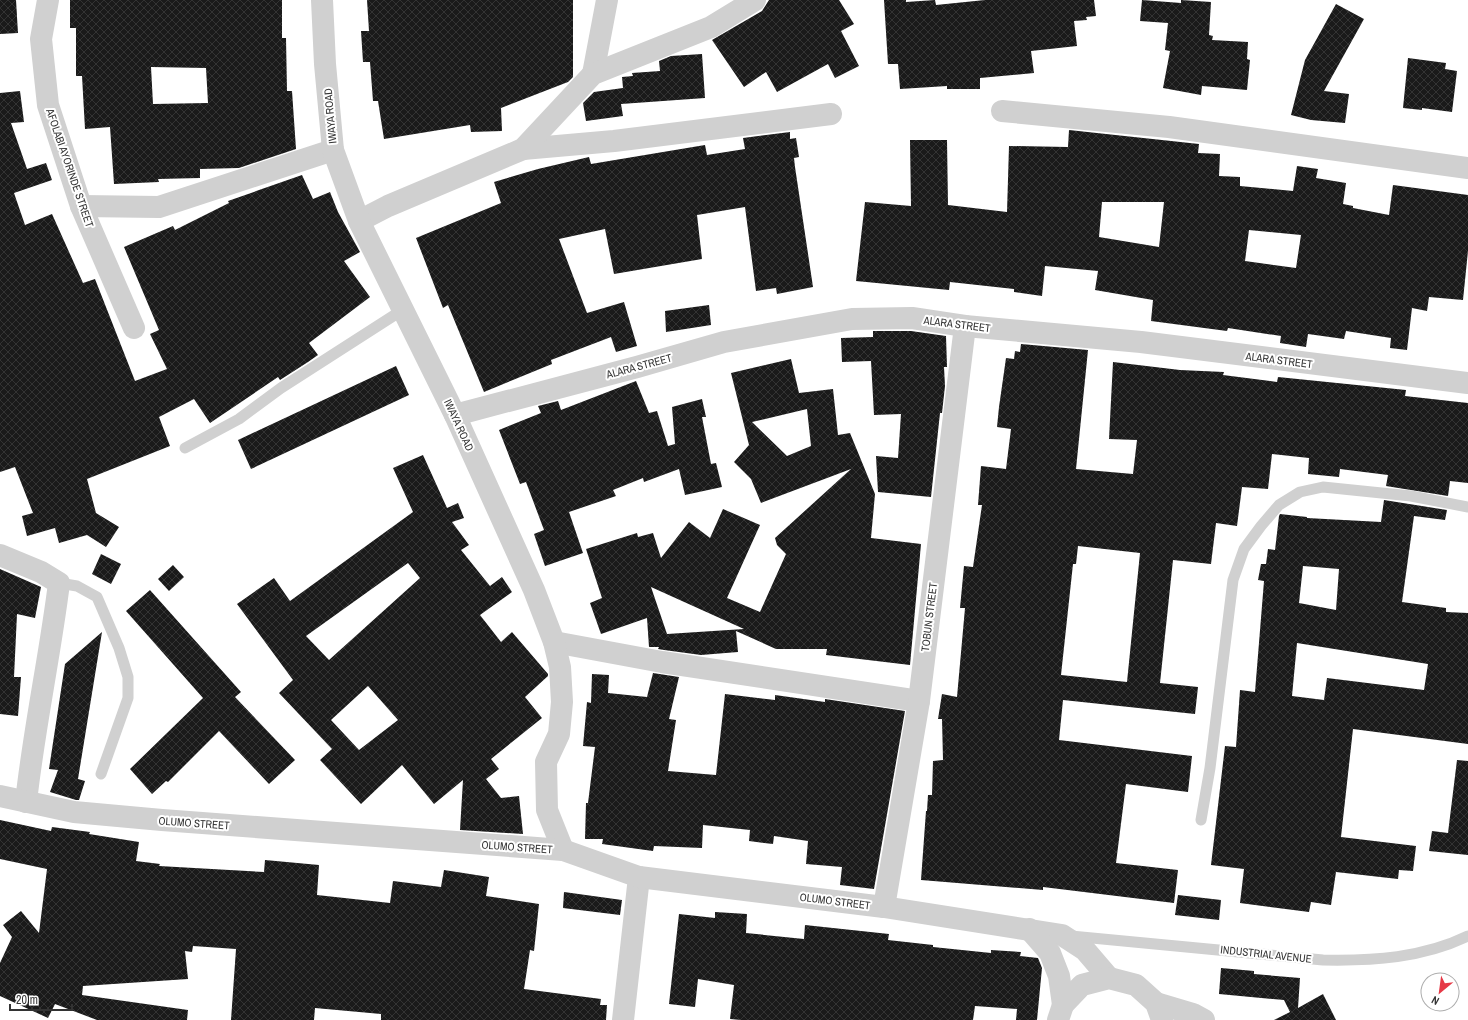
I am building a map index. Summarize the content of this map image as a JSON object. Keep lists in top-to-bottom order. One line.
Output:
{"streets":{"street":["IWAYA ROAD","AFOLABI AYORINDE STREET","ALARA STREET","TOBUN STREET","OLUMO STREET"],"lane":["INDUSTRIAL AVENUE"]},"crossings":[["IWAYA ROAD","ALARA STREET"],["IWAYA ROAD","OLUMO STREET"],["ALARA STREET","TOBUN STREET"],["TOBUN STREET","OLUMO STREET"],["OLUMO STREET","INDUSTRIAL AVENUE"]],"scale_bar":"20 m","north":"bottom left"}
